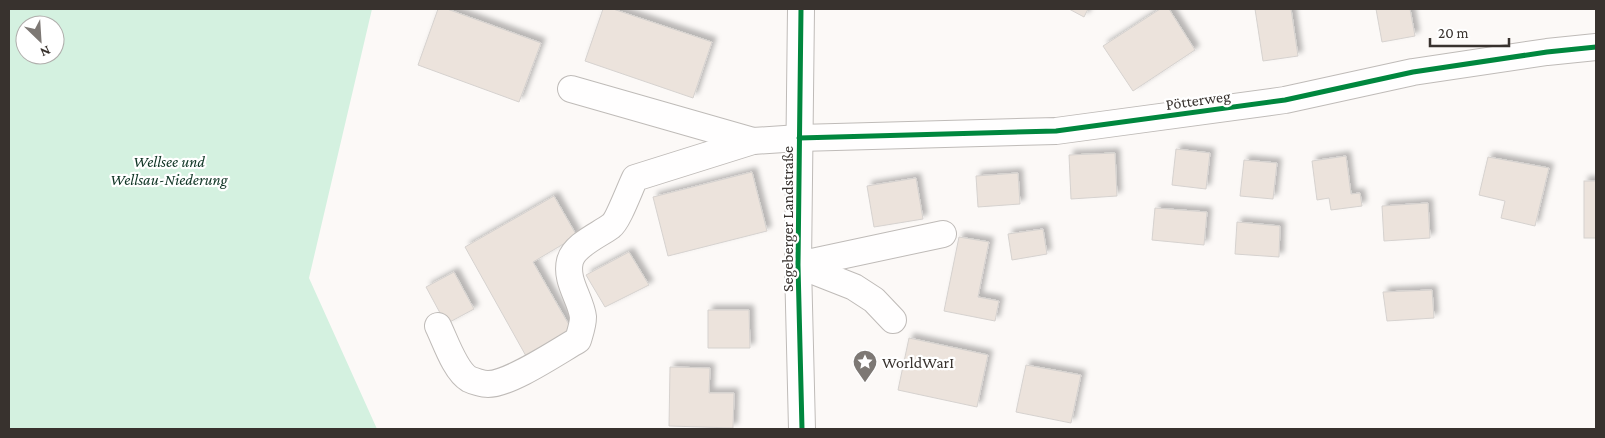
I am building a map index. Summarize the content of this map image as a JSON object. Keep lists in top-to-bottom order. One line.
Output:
{"streets":{"street":["Pötterweg","Segeberger Landstraße"]},"crossings":[["Pötterweg","Segeberger Landstraße"]],"parks":["Wellsee und Wellsau-Niederung"],"places":{"place":["WorldWarI"]},"scale_bar":"20 m","north":"bottom right"}
